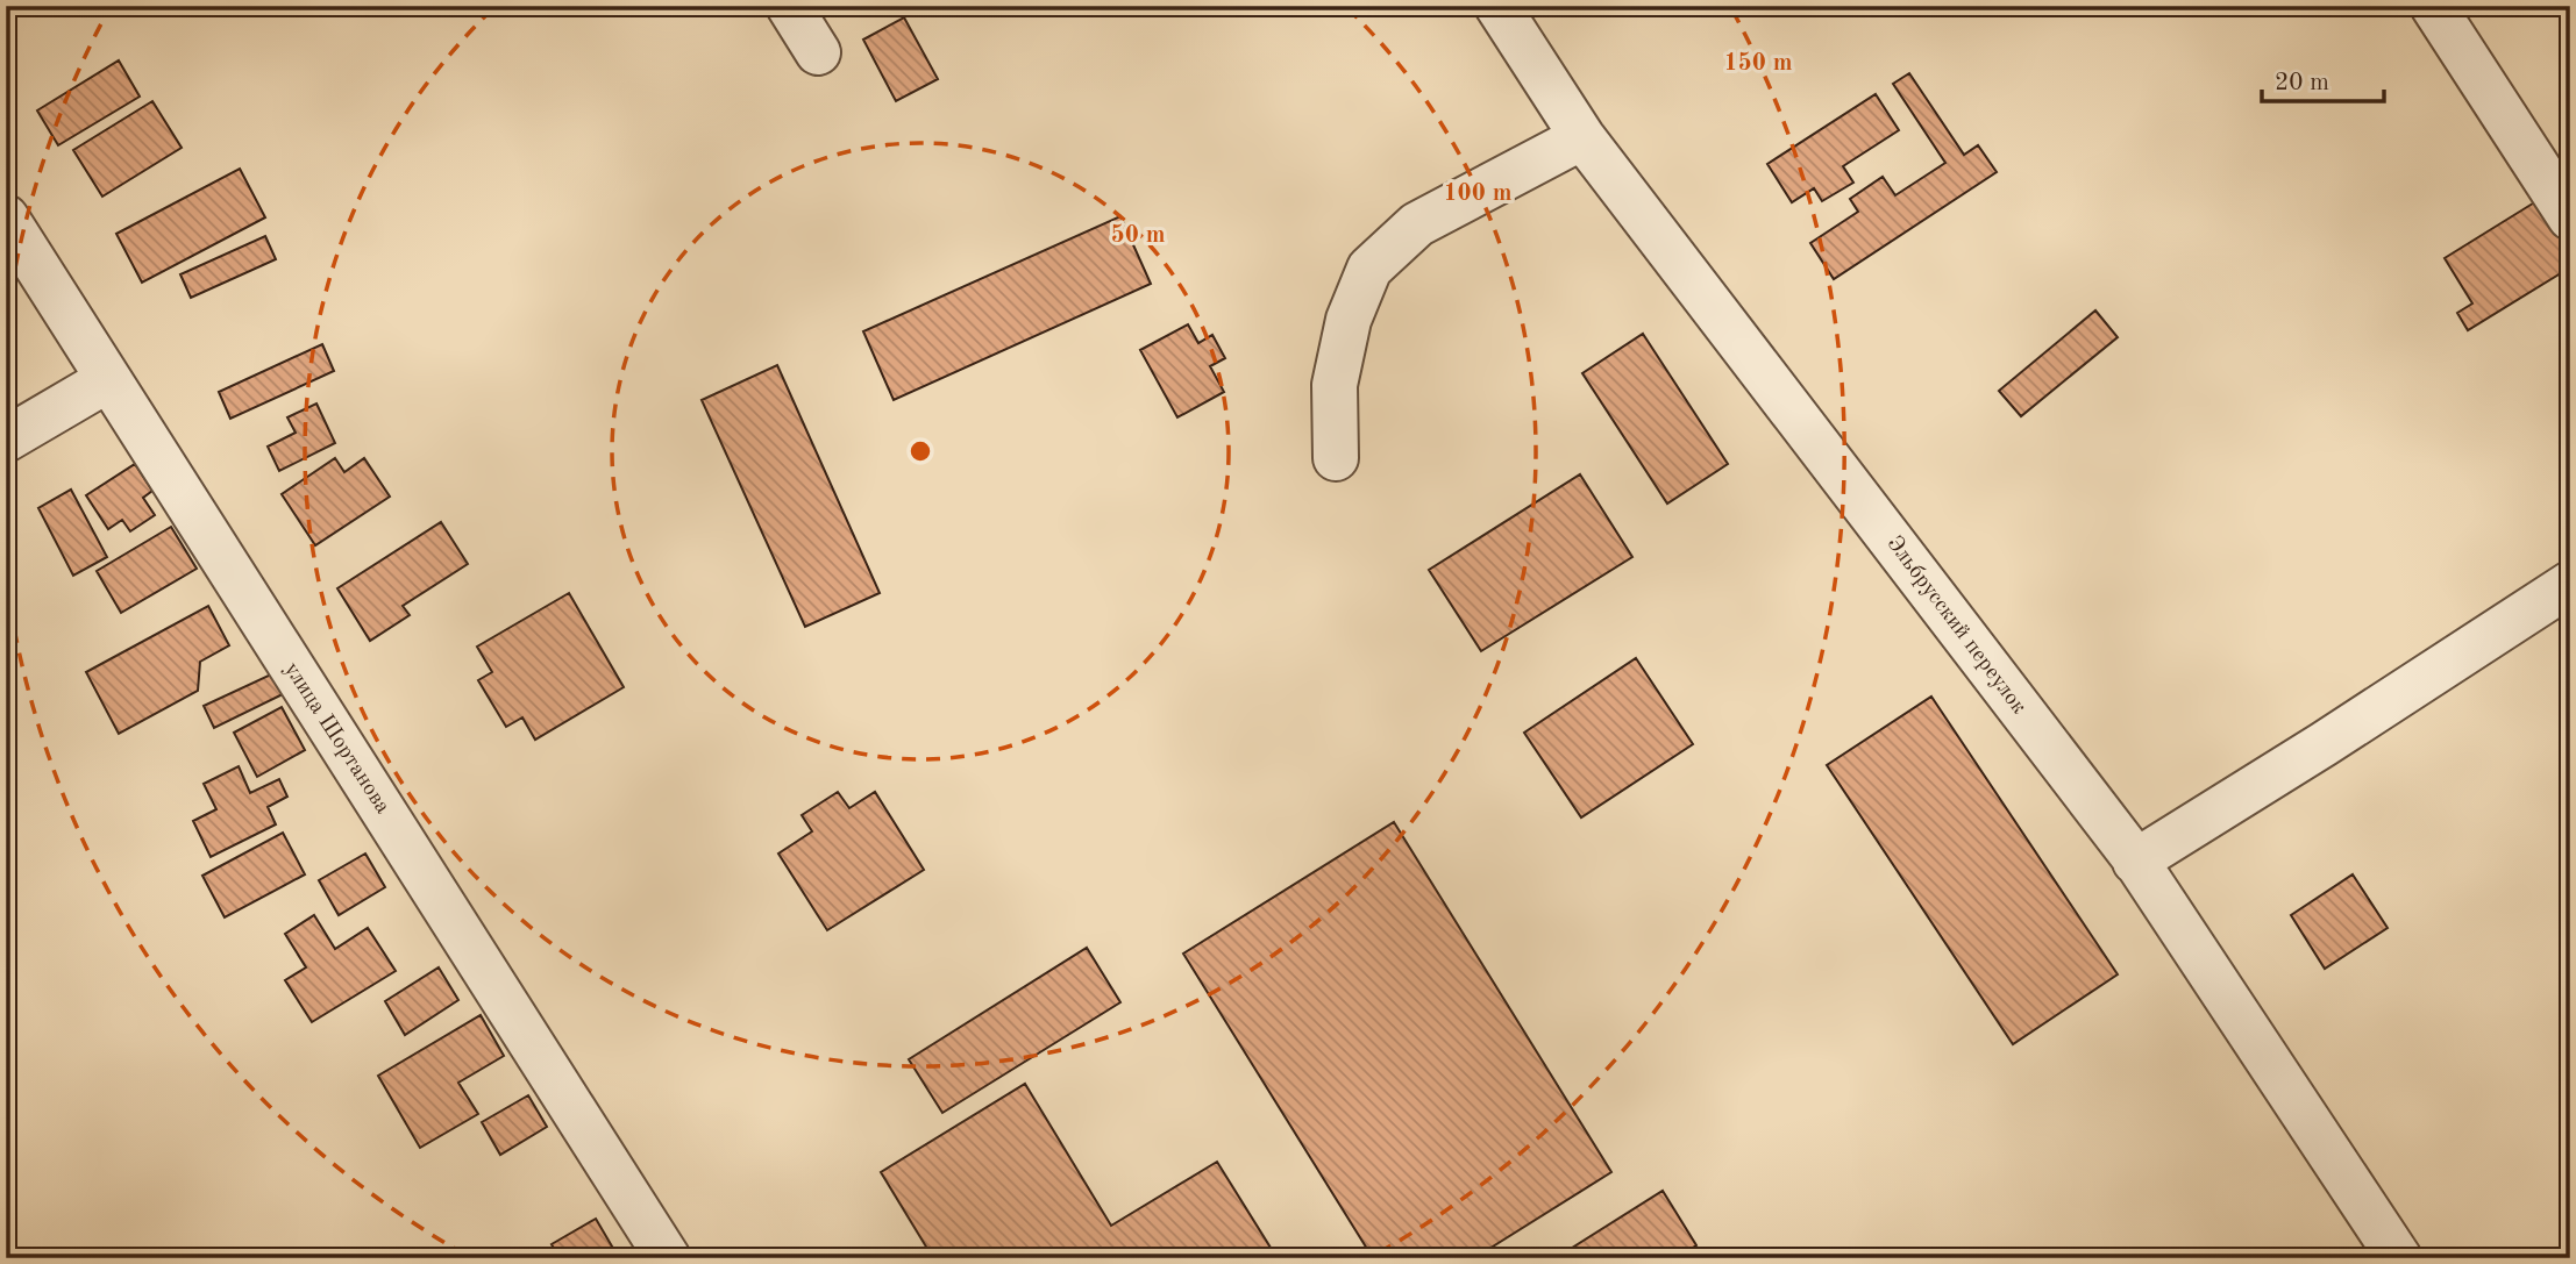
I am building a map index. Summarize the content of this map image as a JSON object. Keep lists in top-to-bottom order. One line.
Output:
{"streets":{"street":["Эльбрусский переулок","улица Шортанова"]},"scale_bar":"20 m","rings":["150 m","100 m","50 m"]}
